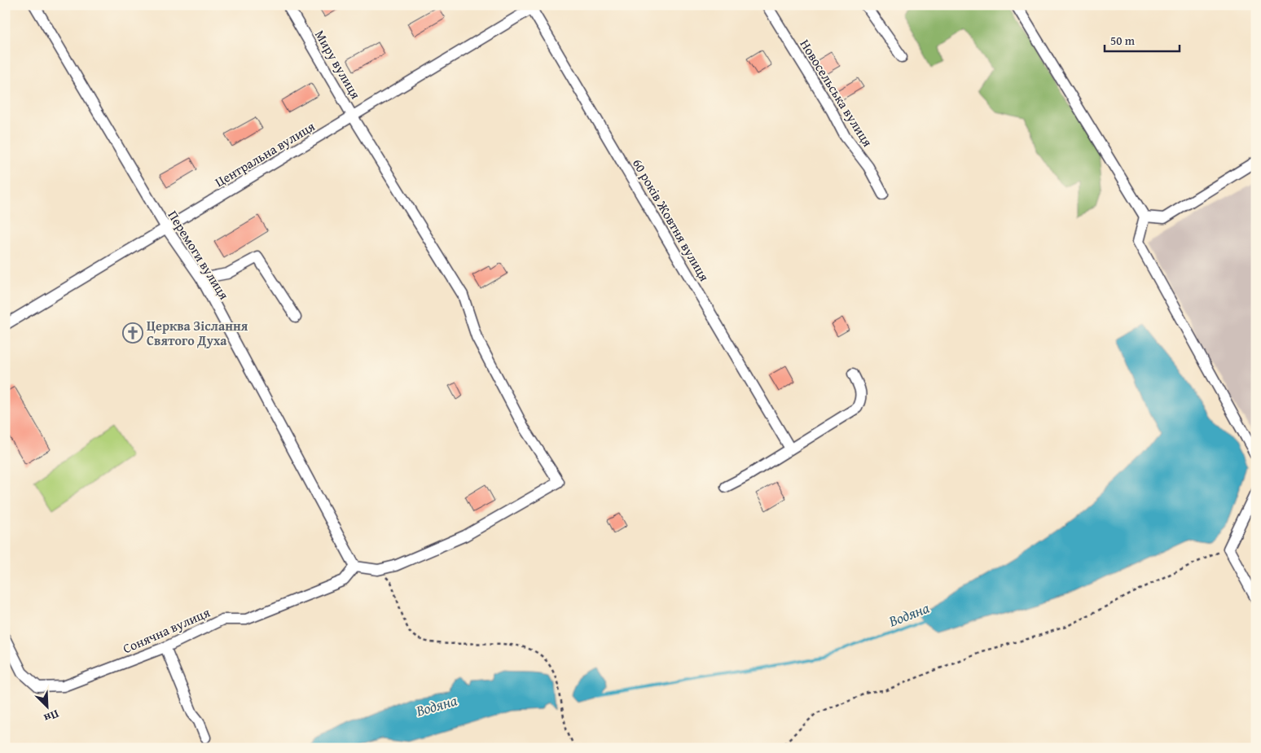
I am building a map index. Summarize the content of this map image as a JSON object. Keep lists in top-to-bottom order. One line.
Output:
{"streets":{"street":["Миру вулиця","Новосельська вулиця","Центральна вулиця","60 років Жовтня вулиця","Перемоги вулиця","Сонячна вулиця"]},"crossings":[["Миру вулиця","Центральна вулиця"],["Центральна вулиця","60 років Жовтня вулиця"],["Центральна вулиця","Перемоги вулиця"],["Перемоги вулиця","Сонячна вулиця"]],"water":["Водяна"],"places":{"church":["Церква Зіслання Святого Духа"]},"scale_bar":"50 m","north":"bottom right"}
